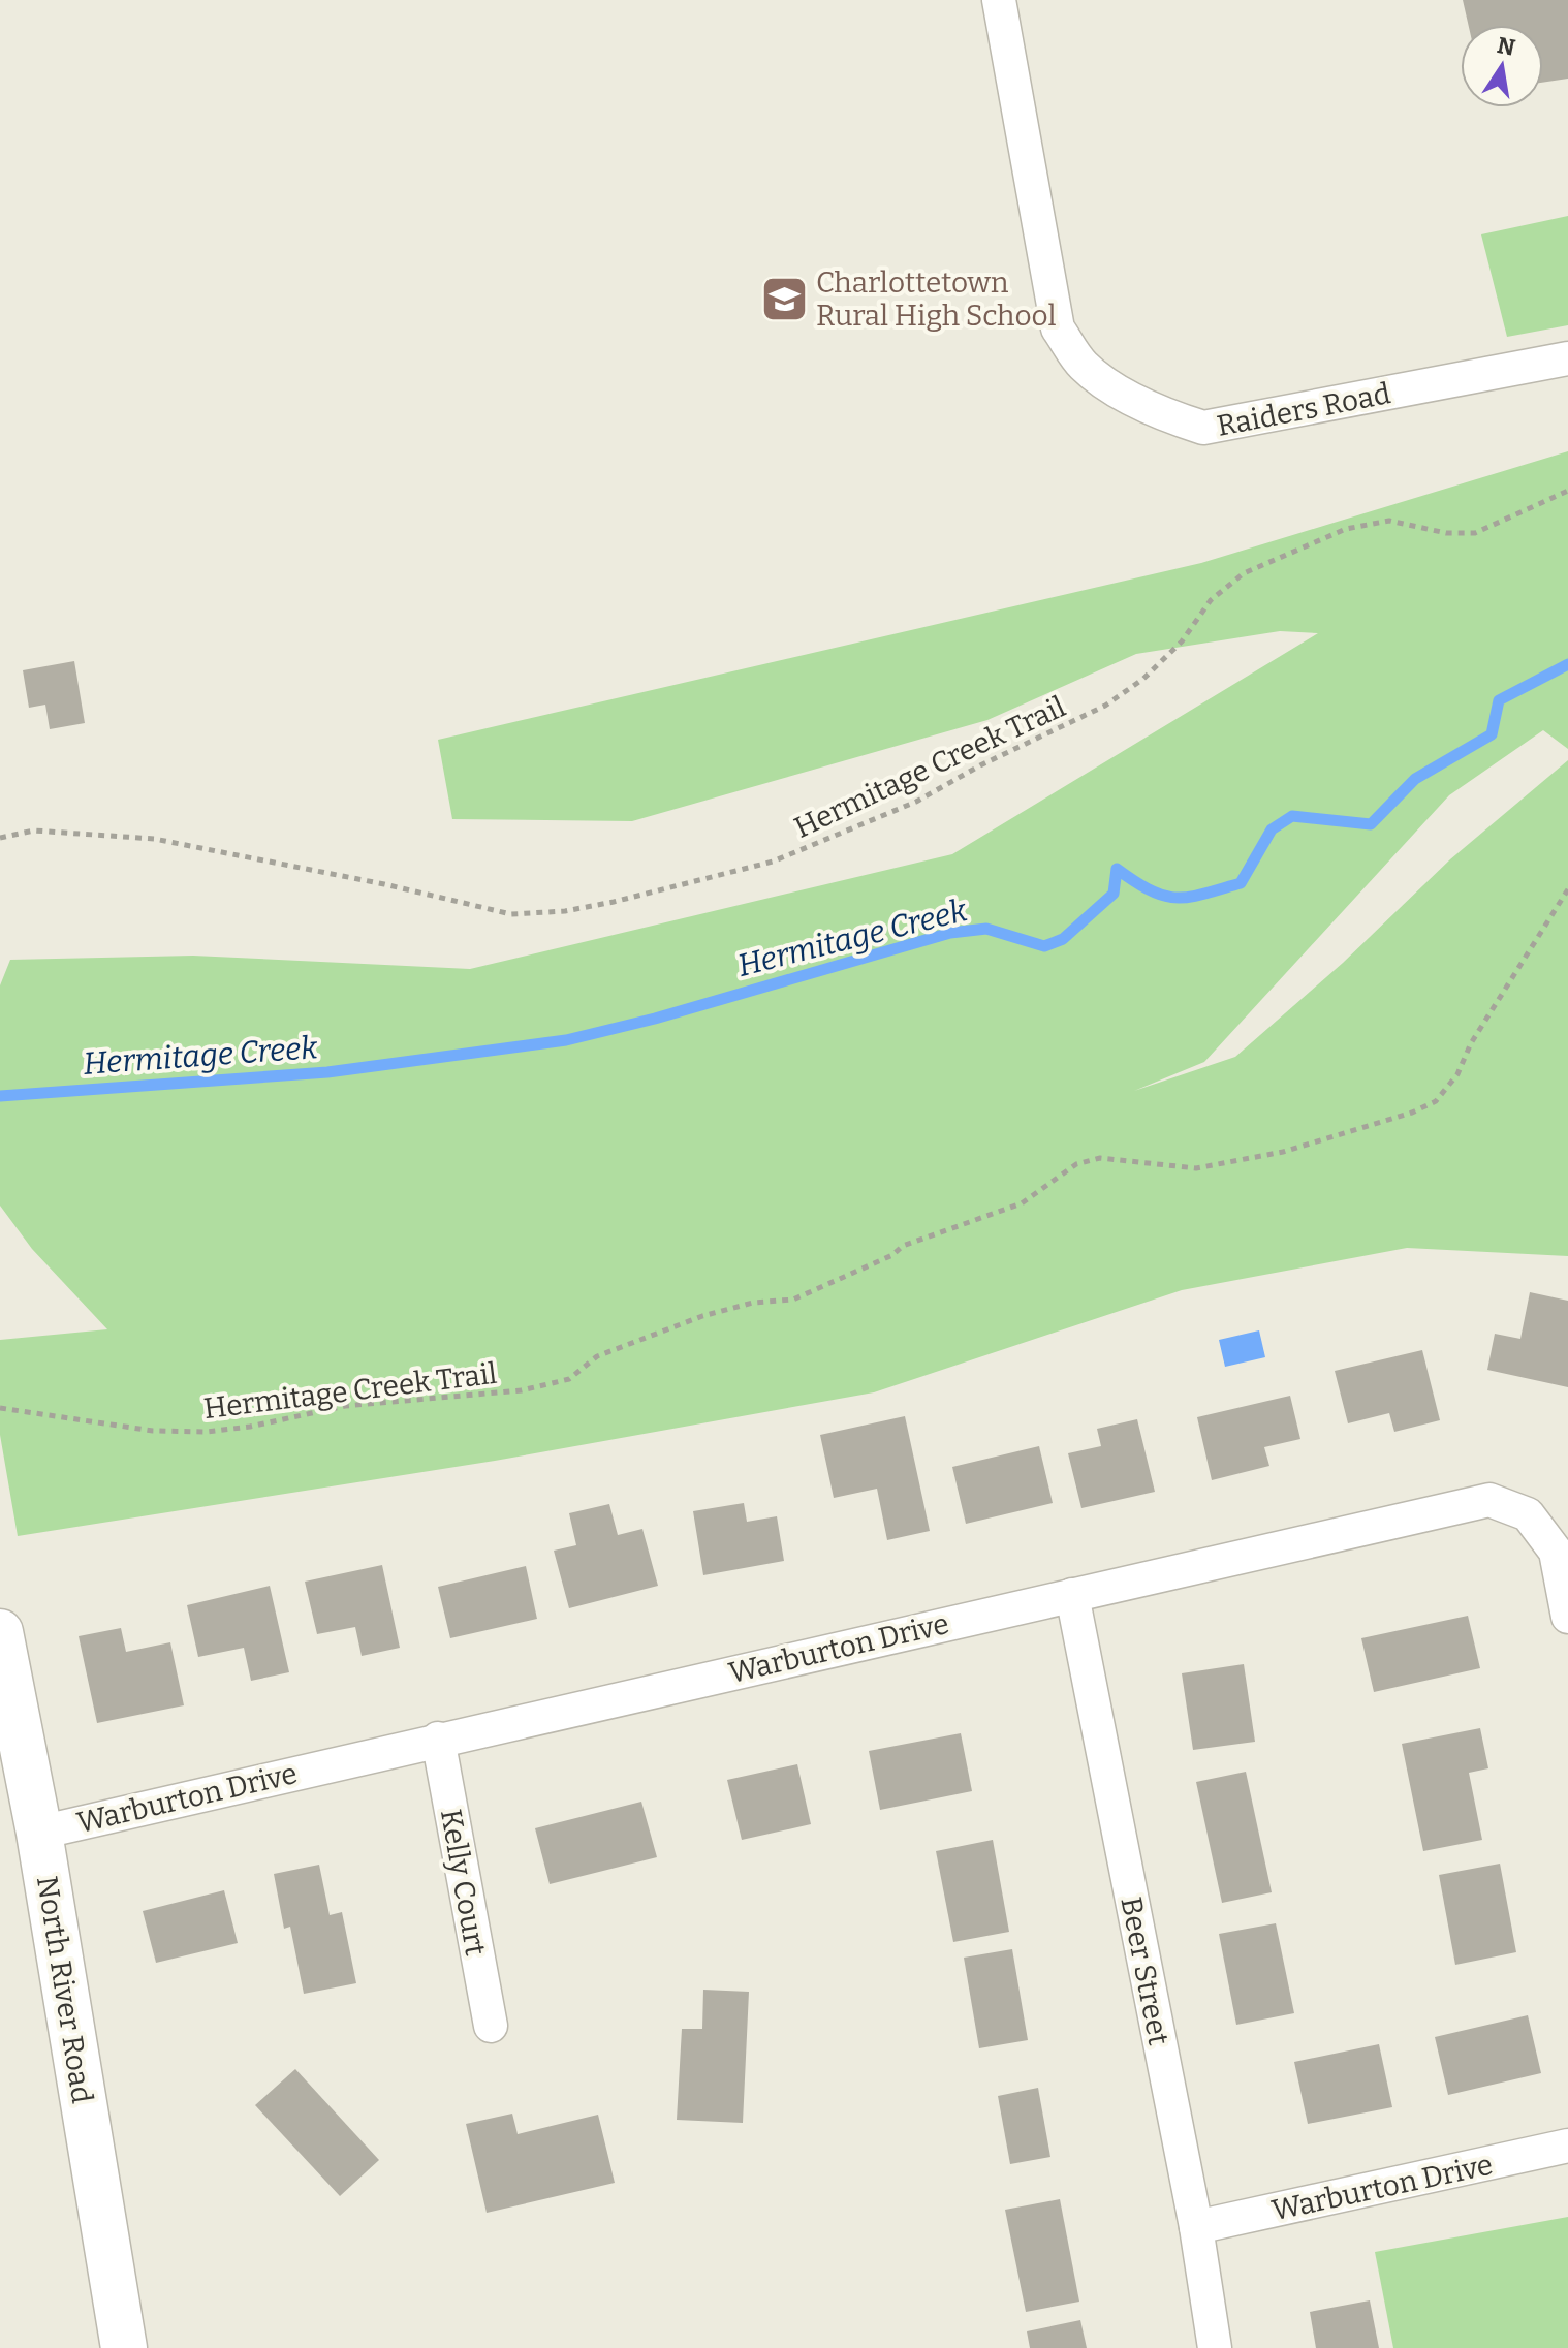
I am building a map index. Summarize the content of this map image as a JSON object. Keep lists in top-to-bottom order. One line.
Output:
{"streets":{"main road":["North River Road"],"street":["Raiders Road","Warburton Drive","Kelly Court","Beer Street"],"path":["Hermitage Creek Trail"]},"crossings":[["Warburton Drive","Kelly Court"],["Warburton Drive","Beer Street"],["Warburton Drive","North River Road"]],"water":["Hermitage Creek"],"places":{"school or university":["Charlottetown Rural High School"]},"north":"top"}
